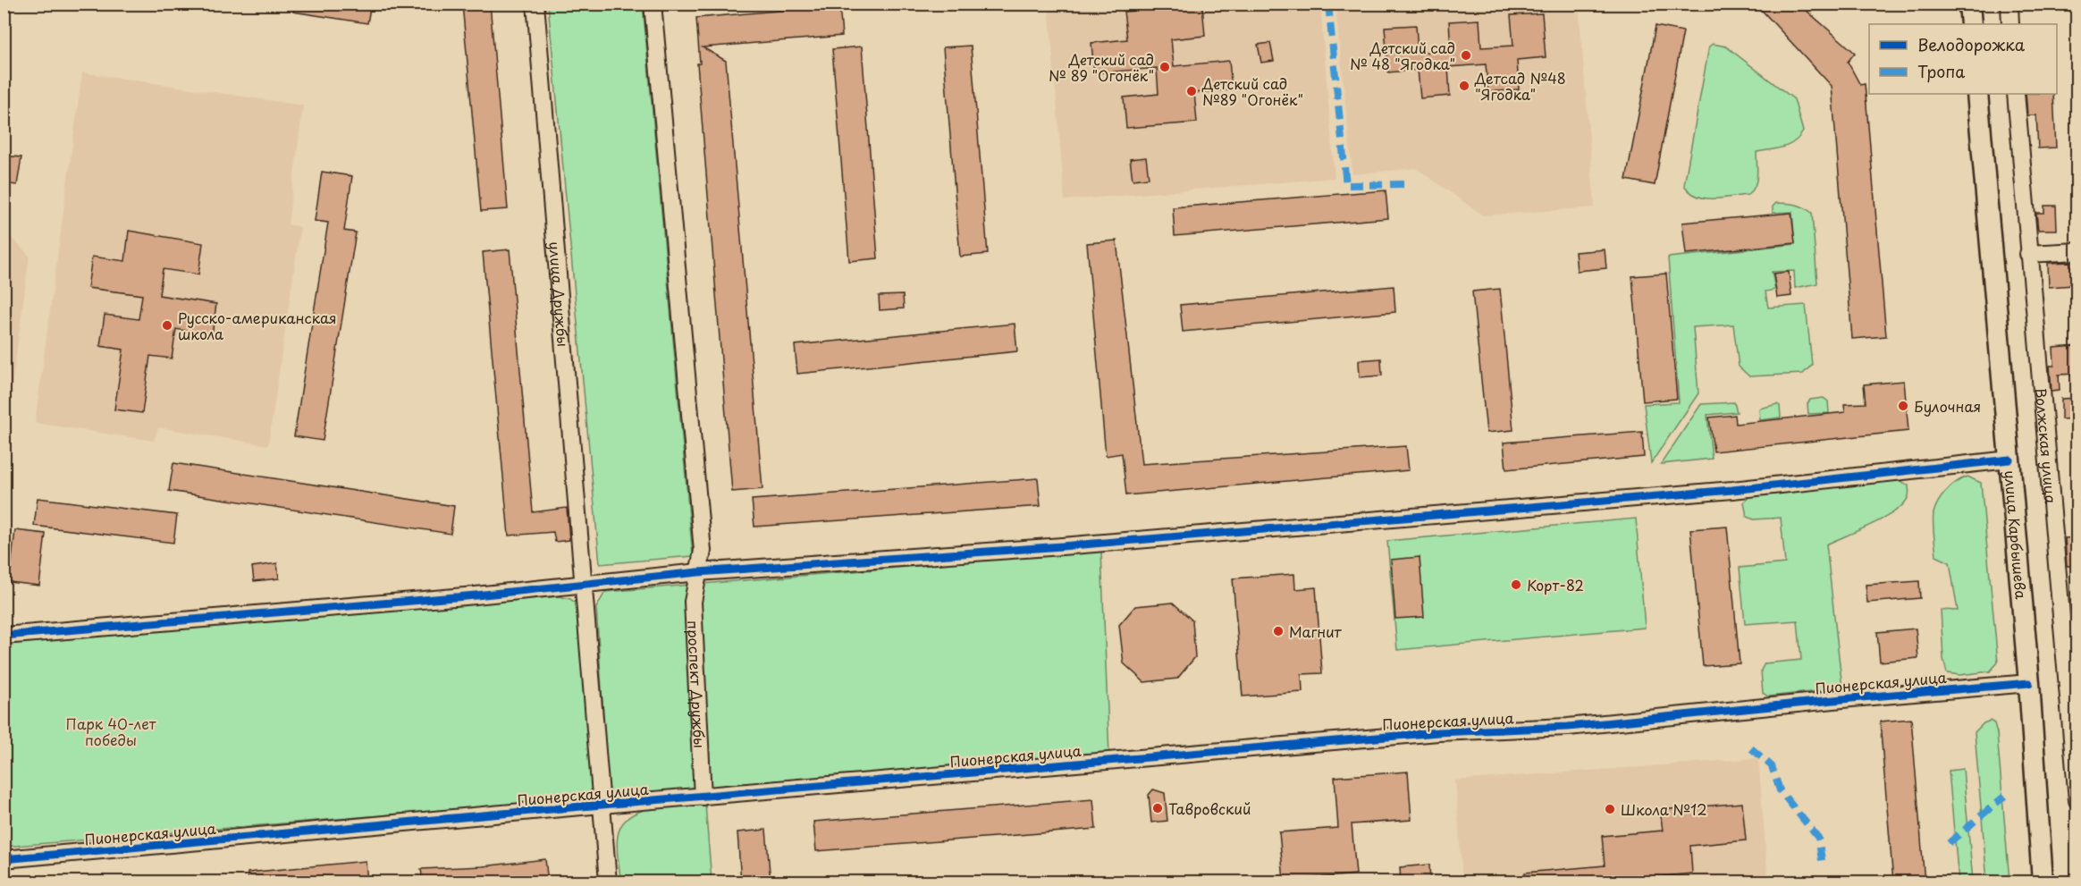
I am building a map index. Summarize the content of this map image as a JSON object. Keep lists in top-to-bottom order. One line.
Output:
{"streets":{"street":["улица Дружбы","Волжская улица","улица Карбышева","Пионерская улица","проспект Дружбы"]},"crossings":[["улица Карбышева","Пионерская улица"],["Пионерская улица","проспект Дружбы"]],"parks":["Парк 40-лет победы"],"places":["Детский сад № 48 \"Ягодка\"","Детский сад № 89 \"Огонёк\"","Детсад №48 \"Ягодка\"","Детский сад №89 \"Огонёк\"","Русско-американская школа","Булочная","Корт-82","Магнит","Тавровский","Школа №12"],"legend":["Велодорожка","Тропа"]}
